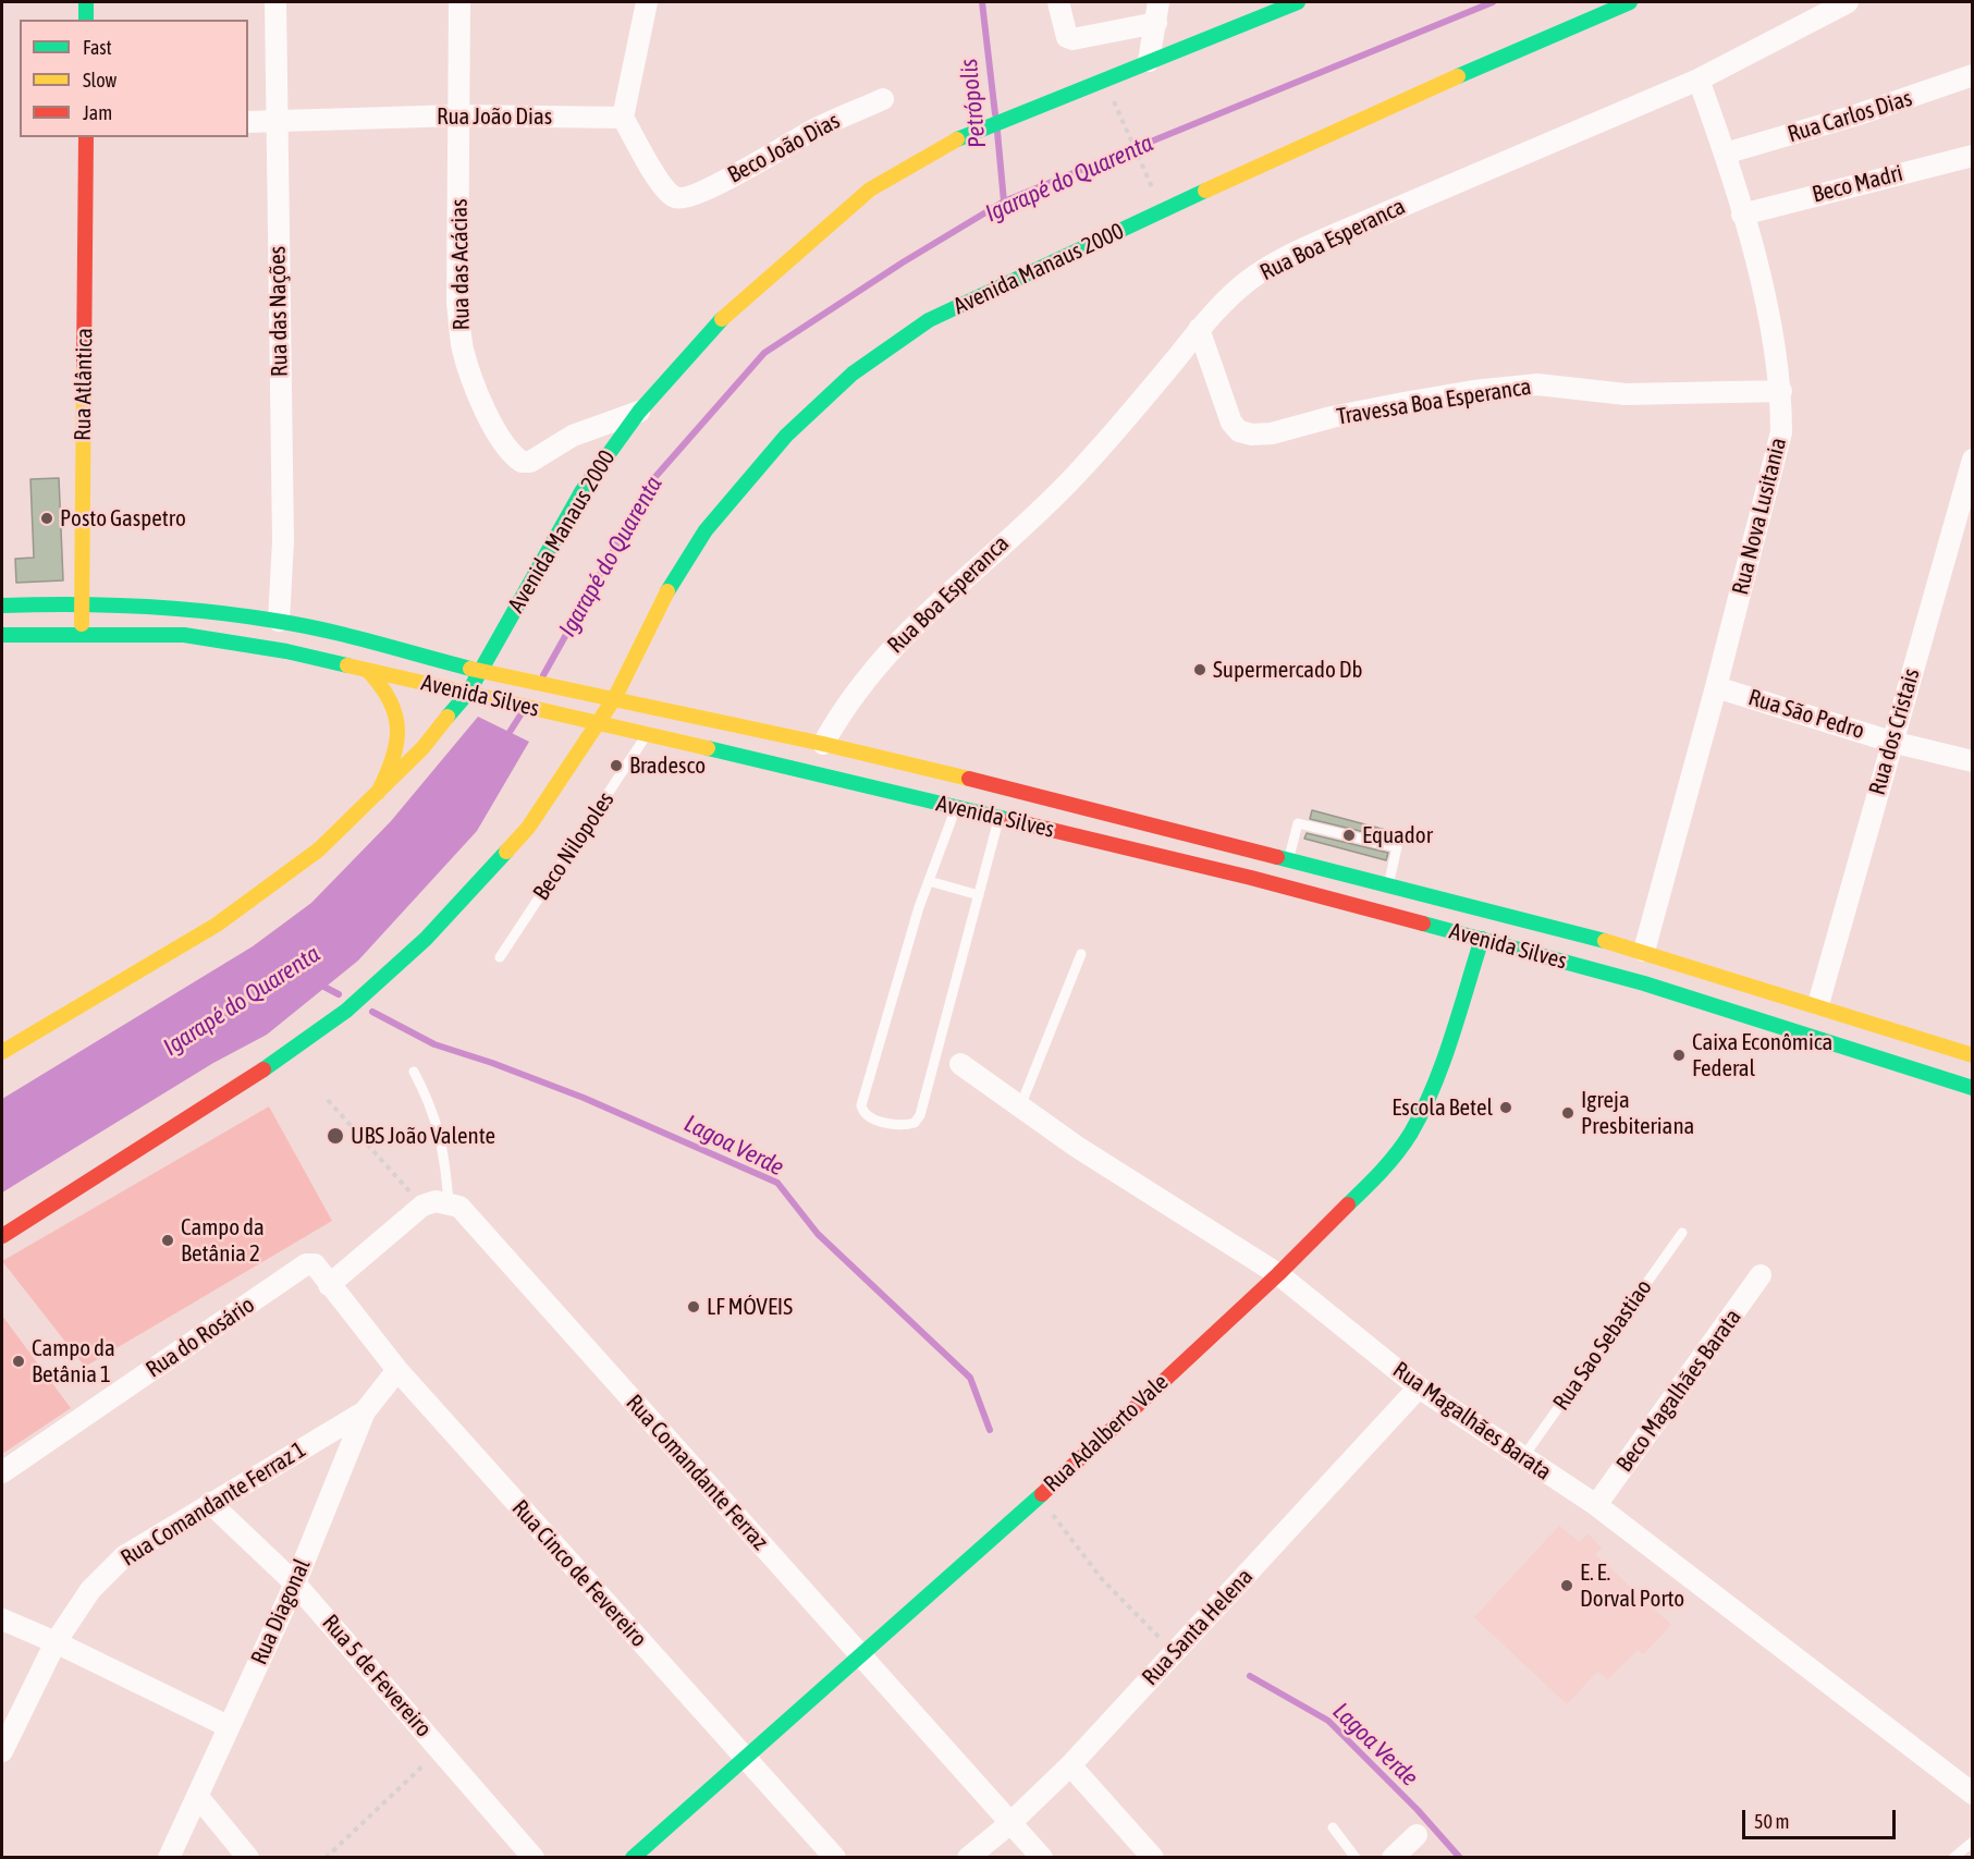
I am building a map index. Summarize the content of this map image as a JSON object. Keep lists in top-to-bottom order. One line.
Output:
{"streets":{"street":["Rua João Dias","Rua Carlos Dias","Beco João Dias","Beco Madri","Rua Boa Esperanca","Rua das Acácias","Avenida Manaus 2000","Rua das Nações","Rua Atlântica","Travessa Boa Esperanca","Rua Nova Lusitania","Avenida Silves","Rua São Pedro","Rua dos Cristais","Rua do Rosário","Beco Magalhães Barata","Rua Magalhães Barata","Rua Adalberto Vale","Rua Comandante Ferraz","Rua Comandante Ferraz 1","Rua Cinco de Fevereiro","Rua Diagonal","Rua Santa Helena","Rua 5 de Fevereiro"],"lane":["Beco Nilopoles","Rua Sao Sebastiao"]},"crossings":[["Rua João Dias","Beco João Dias"],["Rua João Dias","Rua das Acácias"],["Rua João Dias","Rua das Nações"],["Rua Carlos Dias","Rua Nova Lusitania"],["Beco Madri","Rua Nova Lusitania"],["Rua Boa Esperanca","Travessa Boa Esperanca"],["Rua Boa Esperanca","Rua Nova Lusitania"],["Rua Boa Esperanca","Avenida Silves"],["Rua das Acácias","Avenida Manaus 2000"],["Avenida Manaus 2000","Avenida Silves"],["Rua das Nações","Avenida Silves"],["Rua Atlântica","Avenida Silves"],["Travessa Boa Esperanca","Rua Nova Lusitania"],["Rua Nova Lusitania","Avenida Silves"],["Rua Nova Lusitania","Rua São Pedro"],["Avenida Silves","Rua dos Cristais"],["Avenida Silves","Beco Nilopoles"],["Avenida Silves","Rua Adalberto Vale"],["Rua São Pedro","Rua dos Cristais"],["Rua do Rosário","Rua Cinco de Fevereiro"],["Rua Sao Sebastiao","Rua Magalhães Barata"],["Beco Magalhães Barata","Rua Magalhães Barata"],["Rua Magalhães Barata","Rua Adalberto Vale"],["Rua Magalhães Barata","Rua Santa Helena"],["Rua Adalberto Vale","Rua Comandante Ferraz"],["Rua Adalberto Vale","Rua Cinco de Fevereiro"],["Rua Comandante Ferraz","Rua Santa Helena"],["Rua Comandante Ferraz 1","Rua Diagonal"],["Rua Comandante Ferraz 1","Rua 5 de Fevereiro"],["Rua Cinco de Fevereiro","Rua Diagonal"],["Rua Diagonal","Rua 5 de Fevereiro"]],"water":["Petrópolis","Igarapé do Quarenta","Lagoa Verde"],"places":["Posto Gaspetro","Supermercado Db","Bradesco","Equador","Caixa Econômica Federal","Escola Betel","Igreja Presbiteriana","UBS João Valente","Campo da Betânia 2","LF MÓVEIS","Campo da Betânia 1","E. E. Dorval Porto"],"legend":["Fast","Slow","Jam"],"scale_bar":"50 m"}
